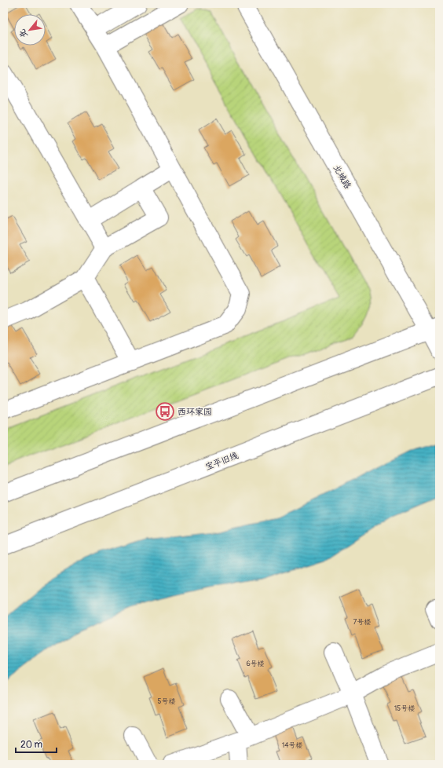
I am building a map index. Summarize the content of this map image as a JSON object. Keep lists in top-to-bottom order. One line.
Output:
{"streets":{"street":["北城路","宝平旧线"]},"places":{"bus stop":["西环家园"]},"house_numbers":["7号楼","6号楼","5号楼","15号楼","14号楼"],"scale_bar":"20 m","north":"bottom left"}
